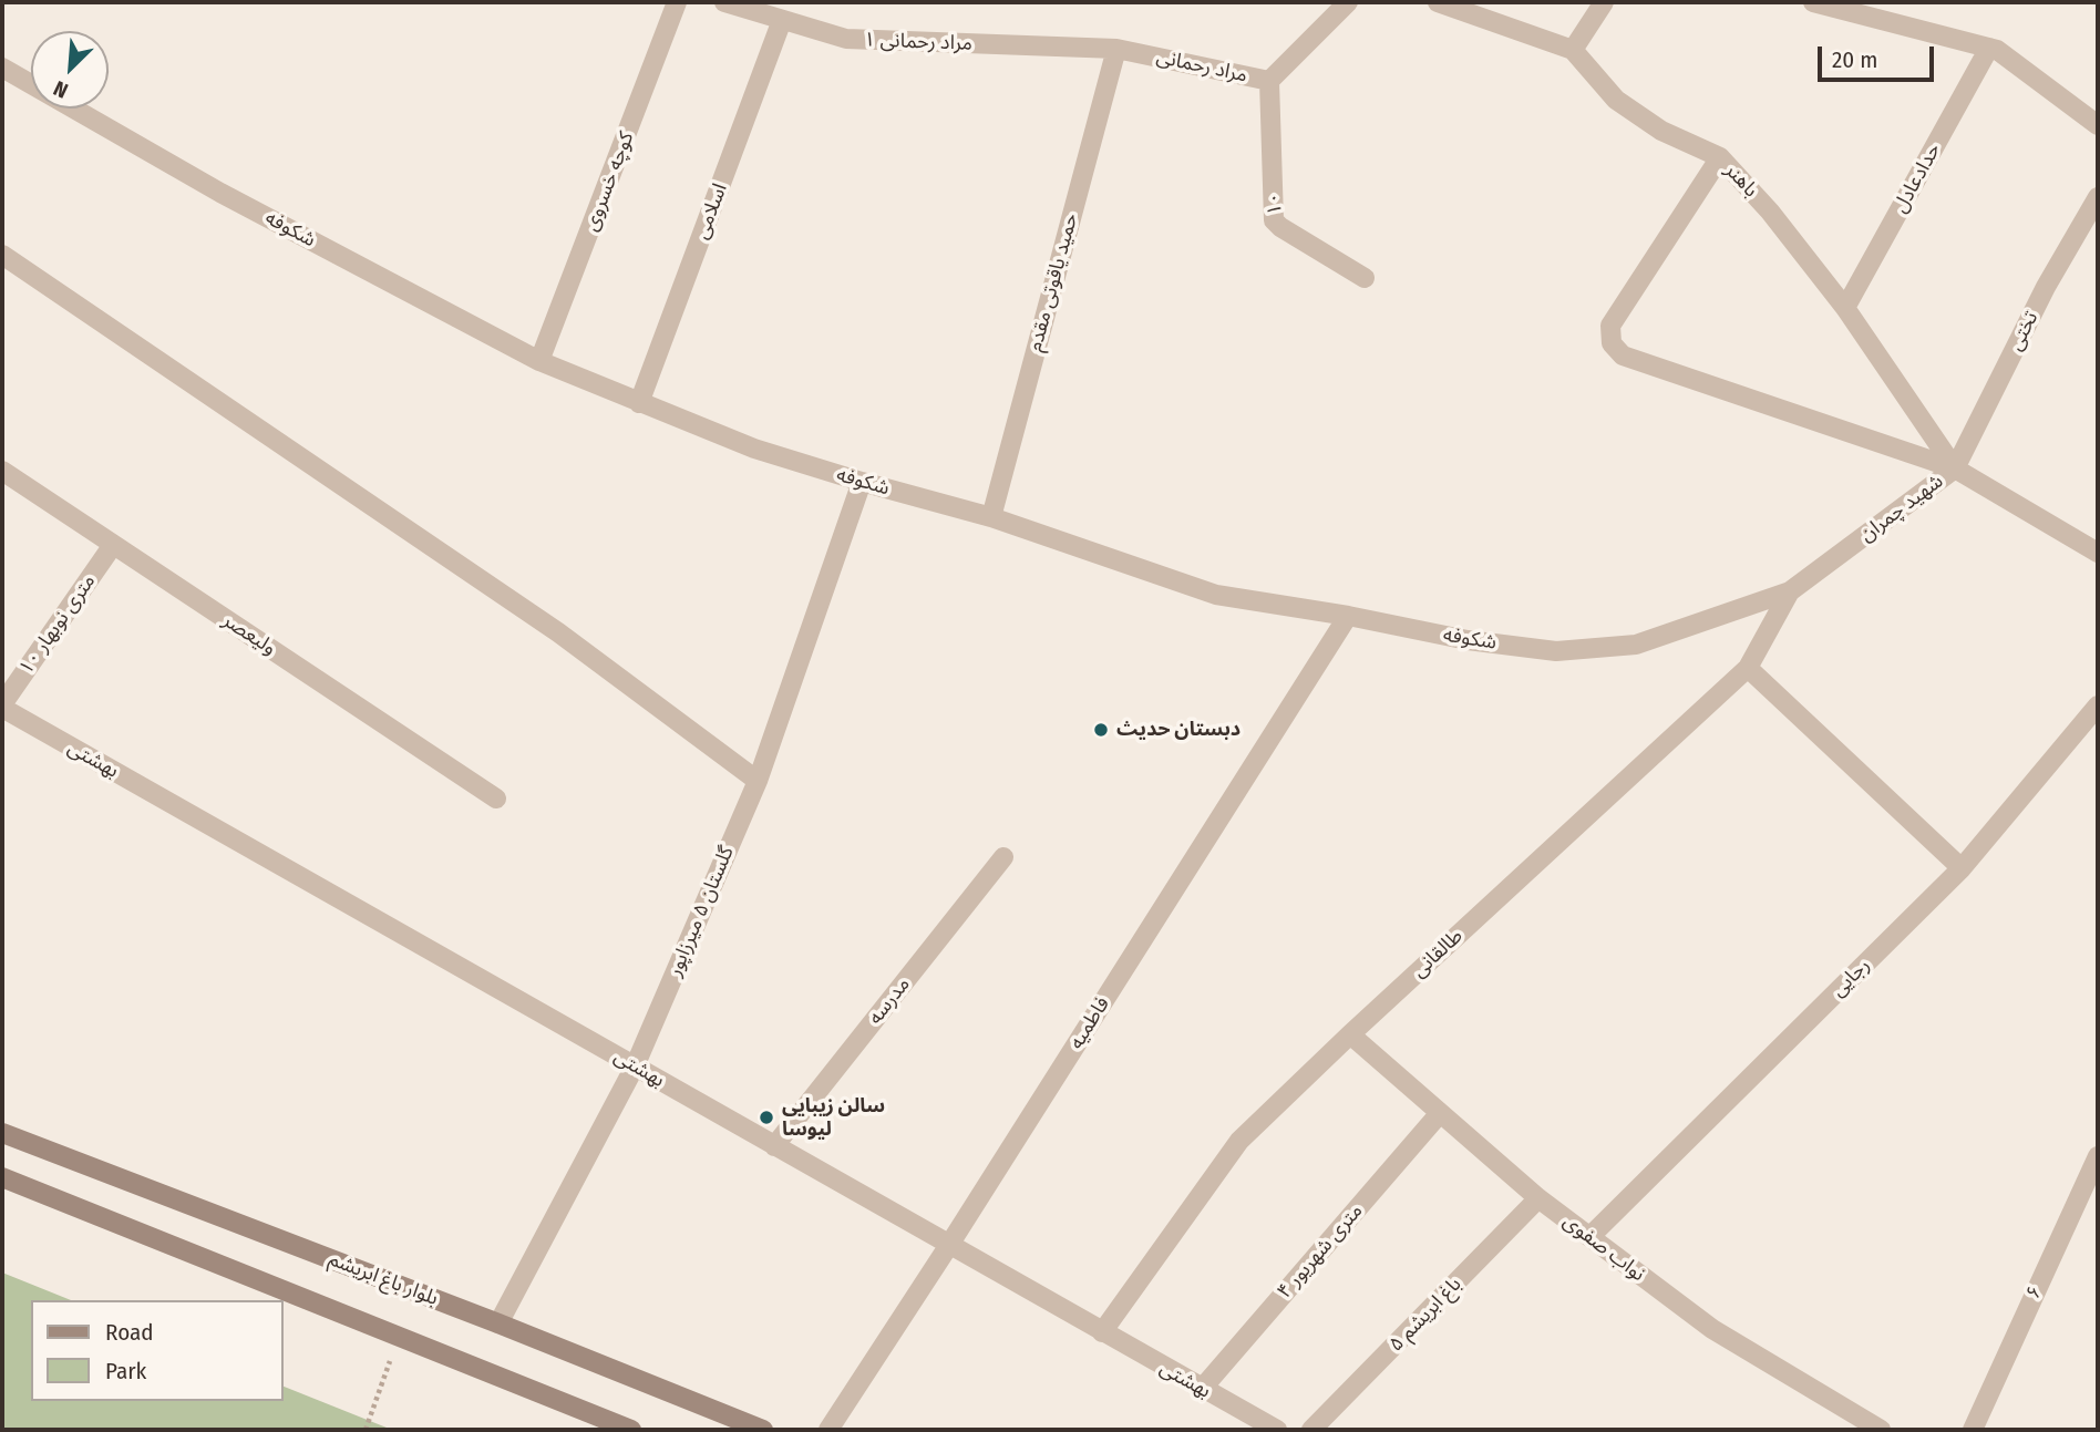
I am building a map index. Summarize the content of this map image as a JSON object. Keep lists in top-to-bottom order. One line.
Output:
{"streets":{"main road":["بلوار باغ ابریشم"],"street":["مراد رحمانی ۱","مراد رحمانی","حدادعادل","باهنر","کوچه خسروی","۱۰","اسلامی","شکوفه","حمید یاقوتی مقدم","تختی","شهید چمران","۱۰ متری نوبهار","ولیعصر","بهشتی","گلستان ۵ میرزاپور","طالقانی","رجایی","مدرسه","فاطمیه","نواب صفوی","۴ متری شهریور","۶","باغ ابریشم ۵"]},"crossings":[["مراد رحمانی ۱","مراد رحمانی"],["مراد رحمانی ۱","اسلامی"],["مراد رحمانی ۱","حمید یاقوتی مقدم"],["مراد رحمانی","۱۰"],["مراد رحمانی","حمید یاقوتی مقدم"],["حدادعادل","باهنر"],["باهنر","تختی"],["باهنر","شهید چمران"],["کوچه خسروی","شکوفه"],["اسلامی","شکوفه"],["شکوفه","حمید یاقوتی مقدم"],["شکوفه","شهید چمران"],["شکوفه","گلستان ۵ میرزاپور"],["شکوفه","طالقانی"],["شکوفه","فاطمیه"],["تختی","شهید چمران"],["شهید چمران","طالقانی"],["۱۰ متری نوبهار","ولیعصر"],["۱۰ متری نوبهار","بهشتی"],["بهشتی","گلستان ۵ میرزاپور"],["بهشتی","طالقانی"],["بهشتی","مدرسه"],["بهشتی","فاطمیه"],["بهشتی","۴ متری شهریور"],["گلستان ۵ میرزاپور","بلوار باغ ابریشم"],["طالقانی","نواب صفوی"],["رجایی","نواب صفوی"],["نواب صفوی","۴ متری شهریور"],["نواب صفوی","باغ ابریشم ۵"]],"places":["دبستان حدیث","سالن زیبایی لیوسا"],"legend":["Road","Park"],"scale_bar":"20 m","north":"bottom left"}
